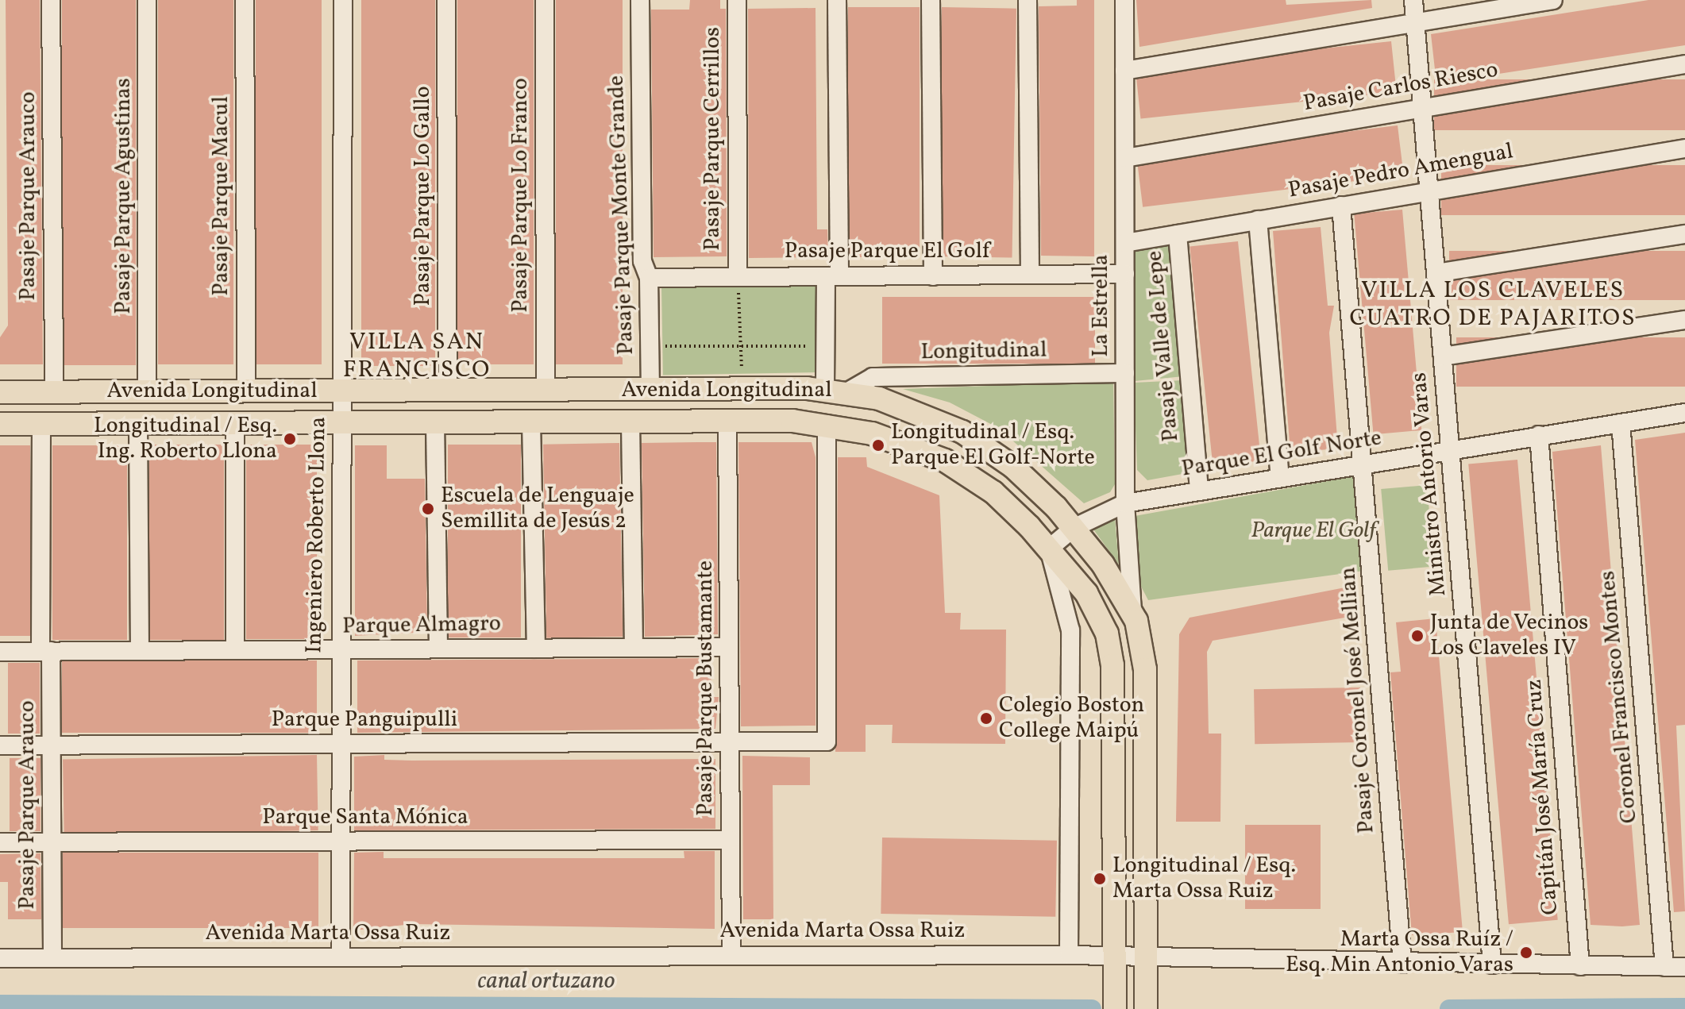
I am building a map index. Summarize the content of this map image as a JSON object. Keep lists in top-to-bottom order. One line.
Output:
{"streets":{"main road":["Avenida Longitudinal"],"street":["Pasaje Carlos Riesco","Pasaje Parque Cerrillos","Pasaje Pedro Amengual","Pasaje Parque Lo Franco","Pasaje Parque Arauco","Pasaje Parque Agustinas","Pasaje Parque Macul","Pasaje Parque Lo Gallo","Pasaje Parque Monte Grande","Pasaje Parque El Golf","La Estrella","Pasaje Valle de Lepe","Longitudinal","Parque El Golf Norte","Ministro Antorio Varas","Ingeniero Roberto Llona","Parque Almagro","Pasaje Parque Bustamante","Coronel Francisco Montes","Pasaje Coronel José Mellian","Parque Panguipulli","Capitán José María Cruz","Parque Santa Mónica","Avenida Marta Ossa Ruiz"]},"crossings":[["Pasaje Carlos Riesco","La Estrella"],["Pasaje Carlos Riesco","Ministro Antorio Varas"],["Pasaje Parque Cerrillos","Pasaje Parque El Golf"],["Pasaje Pedro Amengual","La Estrella"],["Pasaje Pedro Amengual","Pasaje Valle de Lepe"],["Pasaje Pedro Amengual","Ministro Antorio Varas"],["Pasaje Pedro Amengual","Pasaje Coronel José Mellian"],["Pasaje Parque Lo Franco","Avenida Longitudinal"],["Pasaje Parque Arauco","Avenida Longitudinal"],["Pasaje Parque Arauco","Parque Almagro"],["Pasaje Parque Arauco","Parque Panguipulli"],["Pasaje Parque Arauco","Parque Santa Mónica"],["Pasaje Parque Arauco","Avenida Marta Ossa Ruiz"],["Pasaje Parque Agustinas","Avenida Longitudinal"],["Pasaje Parque Macul","Avenida Longitudinal"],["Pasaje Parque Lo Gallo","Avenida Longitudinal"],["Pasaje Parque Monte Grande","Pasaje Parque El Golf"],["Pasaje Parque Monte Grande","Avenida Longitudinal"],["Pasaje Parque El Golf","La Estrella"],["La Estrella","Longitudinal"],["La Estrella","Avenida Longitudinal"],["La Estrella","Parque El Golf Norte"],["Pasaje Valle de Lepe","Parque El Golf Norte"],["Longitudinal","Avenida Longitudinal"],["Avenida Longitudinal","Parque El Golf Norte"],["Avenida Longitudinal","Ingeniero Roberto Llona"],["Avenida Longitudinal","Pasaje Parque Bustamante"],["Avenida Longitudinal","Parque Panguipulli"],["Avenida Longitudinal","Avenida Marta Ossa Ruiz"],["Parque El Golf Norte","Ministro Antorio Varas"],["Parque El Golf Norte","Coronel Francisco Montes"],["Parque El Golf Norte","Pasaje Coronel José Mellian"],["Parque El Golf Norte","Capitán José María Cruz"],["Ministro Antorio Varas","Avenida Marta Ossa Ruiz"],["Ingeniero Roberto Llona","Parque Almagro"],["Ingeniero Roberto Llona","Parque Panguipulli"],["Ingeniero Roberto Llona","Parque Santa Mónica"],["Ingeniero Roberto Llona","Avenida Marta Ossa Ruiz"],["Parque Almagro","Pasaje Parque Bustamante"],["Pasaje Parque Bustamante","Parque Panguipulli"],["Pasaje Parque Bustamante","Parque Santa Mónica"],["Pasaje Parque Bustamante","Avenida Marta Ossa Ruiz"],["Coronel Francisco Montes","Avenida Marta Ossa Ruiz"],["Pasaje Coronel José Mellian","Avenida Marta Ossa Ruiz"],["Capitán José María Cruz","Avenida Marta Ossa Ruiz"]],"districts":["VILLA LOS CLAVELES CUATRO DE PAJARITOS","VILLA SAN FRANCISCO"],"water":["canal ortuzano"],"parks":["Parque El Golf"],"places":["Longitudinal / Esq. Ing. Roberto Llona","Longitudinal / Esq. Parque El Golf-Norte","Escuela de Lenguaje Semillita de Jesús 2","Junta de Vecinos Los Claveles IV","Colegio Boston College Maipú","Longitudinal / Esq. Marta Ossa Ruiz","Marta Ossa Ruíz / Esq. Min Antonio Varas"]}
